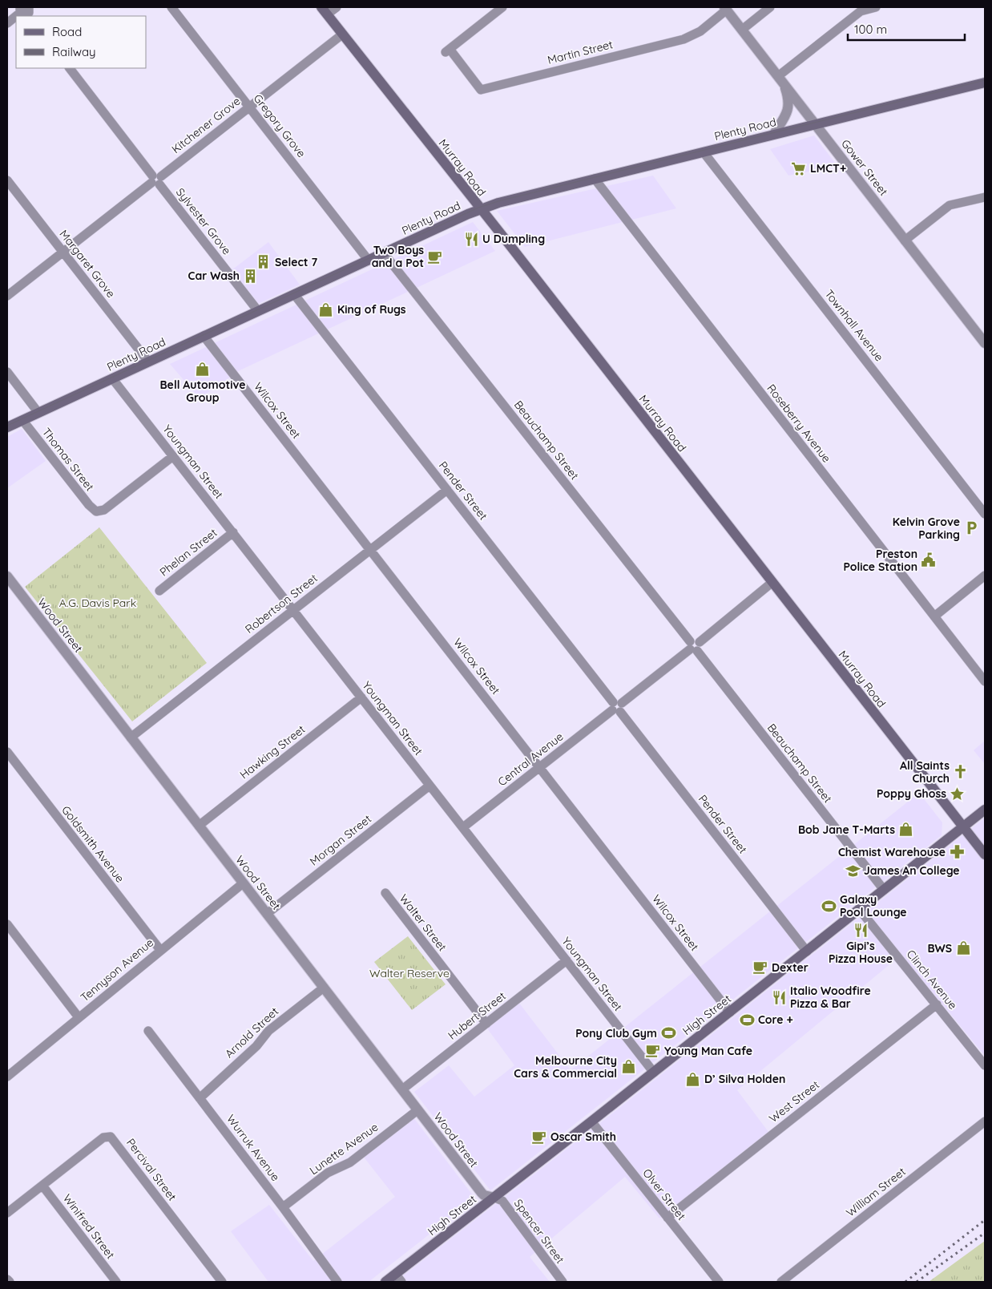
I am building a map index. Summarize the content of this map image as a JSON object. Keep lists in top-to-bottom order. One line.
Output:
{"streets":{"main road":["Plenty Road","Murray Road","High Street"],"street":["Martin Street","Kitchener Grove","Gregory Grove","Gower Street","Sylvester Grove","Margaret Grove","Townhall Avenue","Wilcox Street","Roseberry Avenue","Beauchamp Street","Thomas Street","Youngman Street","Pender Street","Phelan Street","Robertson Street","Wood Street","Hawking Street","Central Avenue","Morgan Street","Goldsmith Avenue","Walter Street","Tennyson Avenue","Clinch Avenue","Hubert Street","Arnold Street","West Street","Wurruk Avenue","Lunette Avenue","Percival Street","William Street","Olver Street","Winifred Street","Spencer Street"]},"crossings":[["Martin Street","Gower Street"],["Kitchener Grove","Gregory Grove"],["Kitchener Grove","Murray Road"],["Kitchener Grove","Sylvester Grove"],["Kitchener Grove","Margaret Grove"],["Gregory Grove","Plenty Road"],["Plenty Road","Murray Road"],["Plenty Road","Gower Street"],["Plenty Road","Sylvester Grove"],["Plenty Road","Margaret Grove"],["Plenty Road","Townhall Avenue"],["Plenty Road","Wilcox Street"],["Plenty Road","Roseberry Avenue"],["Plenty Road","Beauchamp Street"],["Plenty Road","Thomas Street"],["Plenty Road","Youngman Street"],["Plenty Road","Pender Street"],["Murray Road","High Street"],["Wilcox Street","Robertson Street"],["Wilcox Street","Central Avenue"],["Wilcox Street","High Street"],["Beauchamp Street","Central Avenue"],["Beauchamp Street","High Street"],["Thomas Street","Youngman Street"],["Youngman Street","Phelan Street"],["Youngman Street","Robertson Street"],["Youngman Street","Hawking Street"],["Youngman Street","Central Avenue"],["Youngman Street","Morgan Street"],["Youngman Street","High Street"],["Youngman Street","Hubert Street"],["Pender Street","Robertson Street"],["Pender Street","Central Avenue"],["Pender Street","High Street"],["Robertson Street","Wood Street"],["Wood Street","Hawking Street"],["Wood Street","Morgan Street"],["Wood Street","Tennyson Avenue"],["Wood Street","High Street"],["Wood Street","Hubert Street"],["Wood Street","Arnold Street"],["Wood Street","Lunette Avenue"],["Wood Street","Spencer Street"],["Goldsmith Avenue","Tennyson Avenue"],["Walter Street","Hubert Street"],["Clinch Avenue","High Street"],["Clinch Avenue","West Street"],["High Street","Olver Street"],["High Street","Spencer Street"],["Arnold Street","Wurruk Avenue"],["West Street","Olver Street"],["Wurruk Avenue","Lunette Avenue"],["Percival Street","Winifred Street"]],"parks":["A.G. Davis Park","Walter Reserve"],"places":{"supermarket":["LMCT+"],"restaurant":["U Dumpling","Gipi’s Pizza House","Italio Woodfire Pizza & Bar"],"cafe":["Two Boys and a Pot","Dexter","Young Man Cafe","Oscar Smith"],"building":["Select 7","Car Wash"],"shop":["King of Rugs","Bell Automotive Group","Bob Jane T-Marts","BWS","Melbourne City Cars & Commercial","D’ Silva Holden"],"parking":["Kelvin Grove Parking"],"public building":["Preston Police Station"],"church":["All Saints Church"],"place":["Poppy Ghoss"],"pharmacy":["Chemist Warehouse"],"school or university":["James An College"],"sports":["Galaxy Pool Lounge","Core +","Pony Club Gym"]},"legend":["Road","Railway"],"scale_bar":"100 m"}
